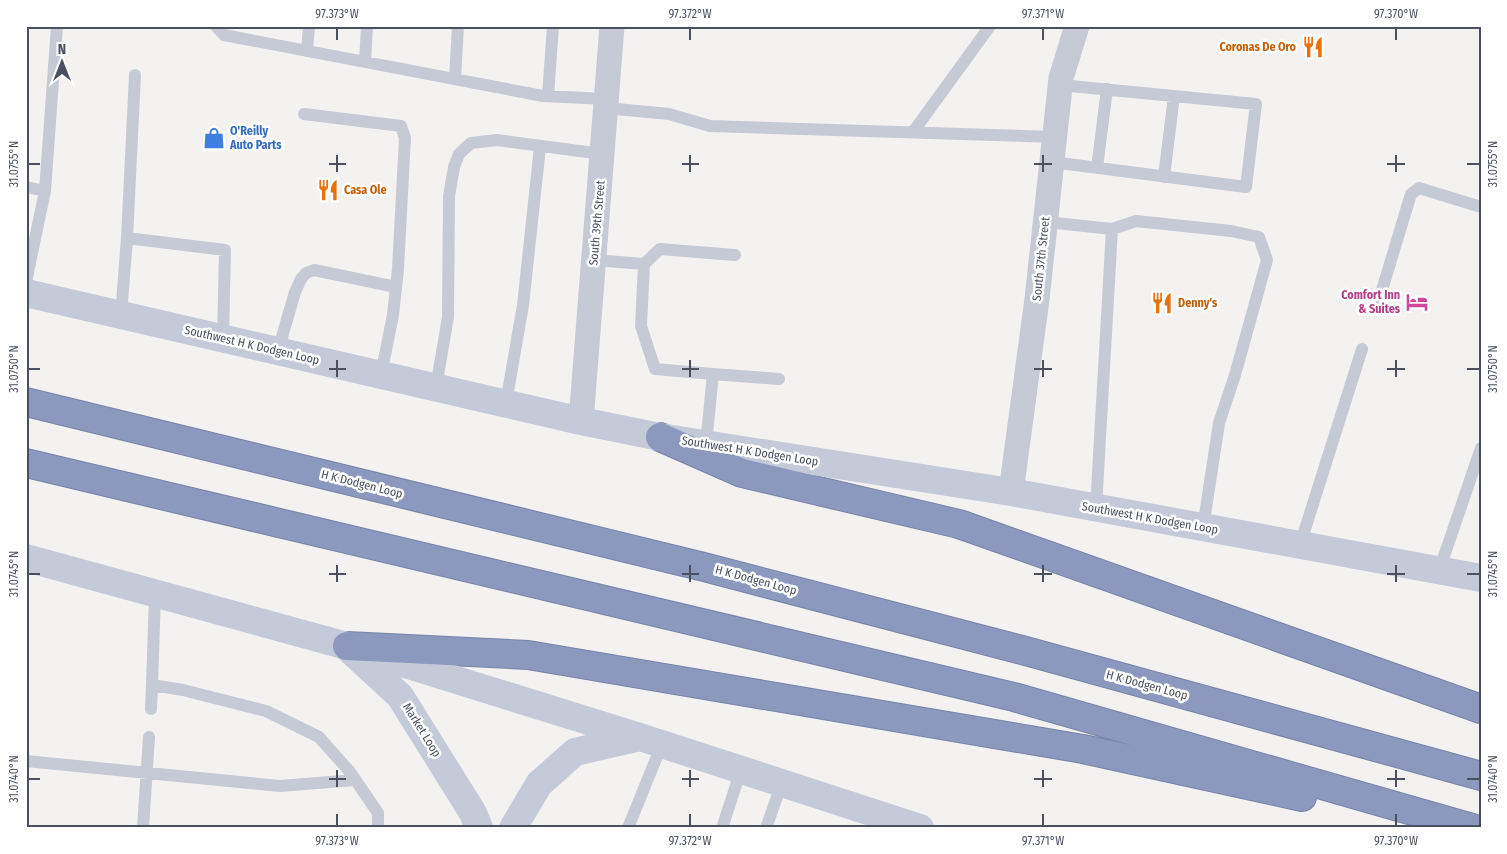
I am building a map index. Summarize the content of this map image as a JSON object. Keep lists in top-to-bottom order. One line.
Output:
{"streets":{"highway":["H K Dodgen Loop"],"main road":["Southwest H K Dodgen Loop","Market Loop"],"street":["South 39th Street","South 37th Street"]},"crossings":[["South 39th Street","Southwest H K Dodgen Loop"],["South 37th Street","Southwest H K Dodgen Loop"]],"places":{"restaurant":["Coronas De Oro","Casa Ole","Denny's"],"shop":["O'Reilly Auto Parts"],"hotel":["Comfort Inn & Suites"]},"north":"top","coordinates":["97.373°W","97.372°W","97.371°W","97.370°W","31.0755°N","31.0750°N","31.0745°N","31.0740°N"]}
